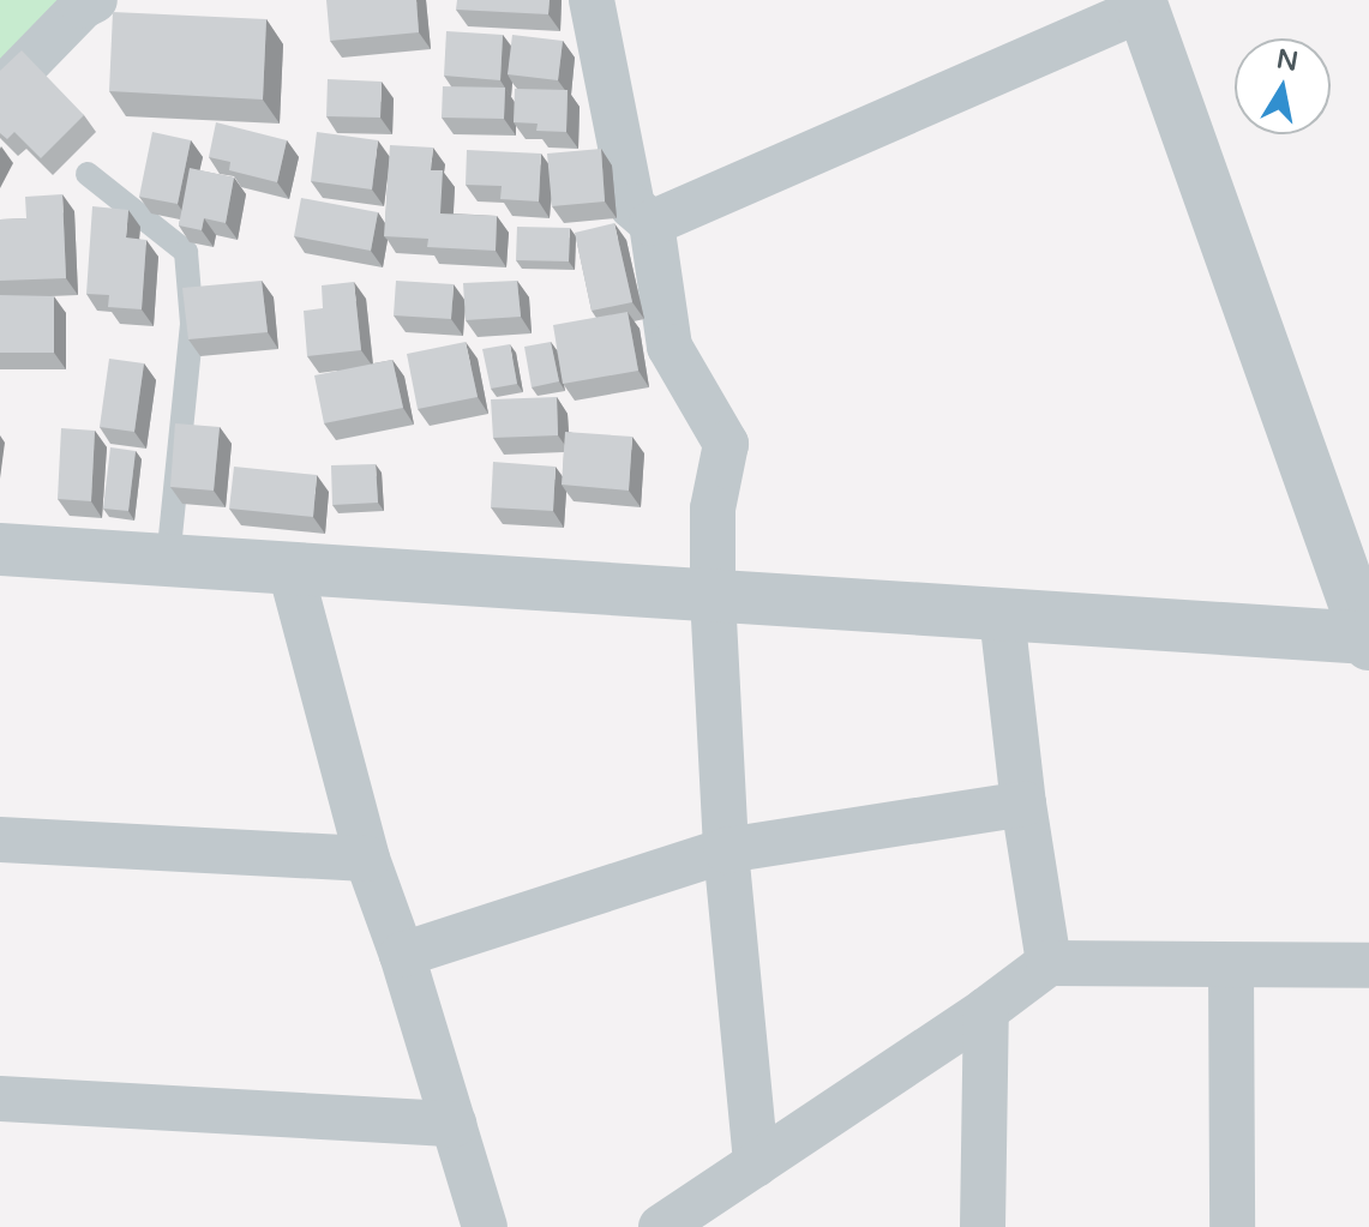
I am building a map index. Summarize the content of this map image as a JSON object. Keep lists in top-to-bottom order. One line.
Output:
{"north":"top"}
